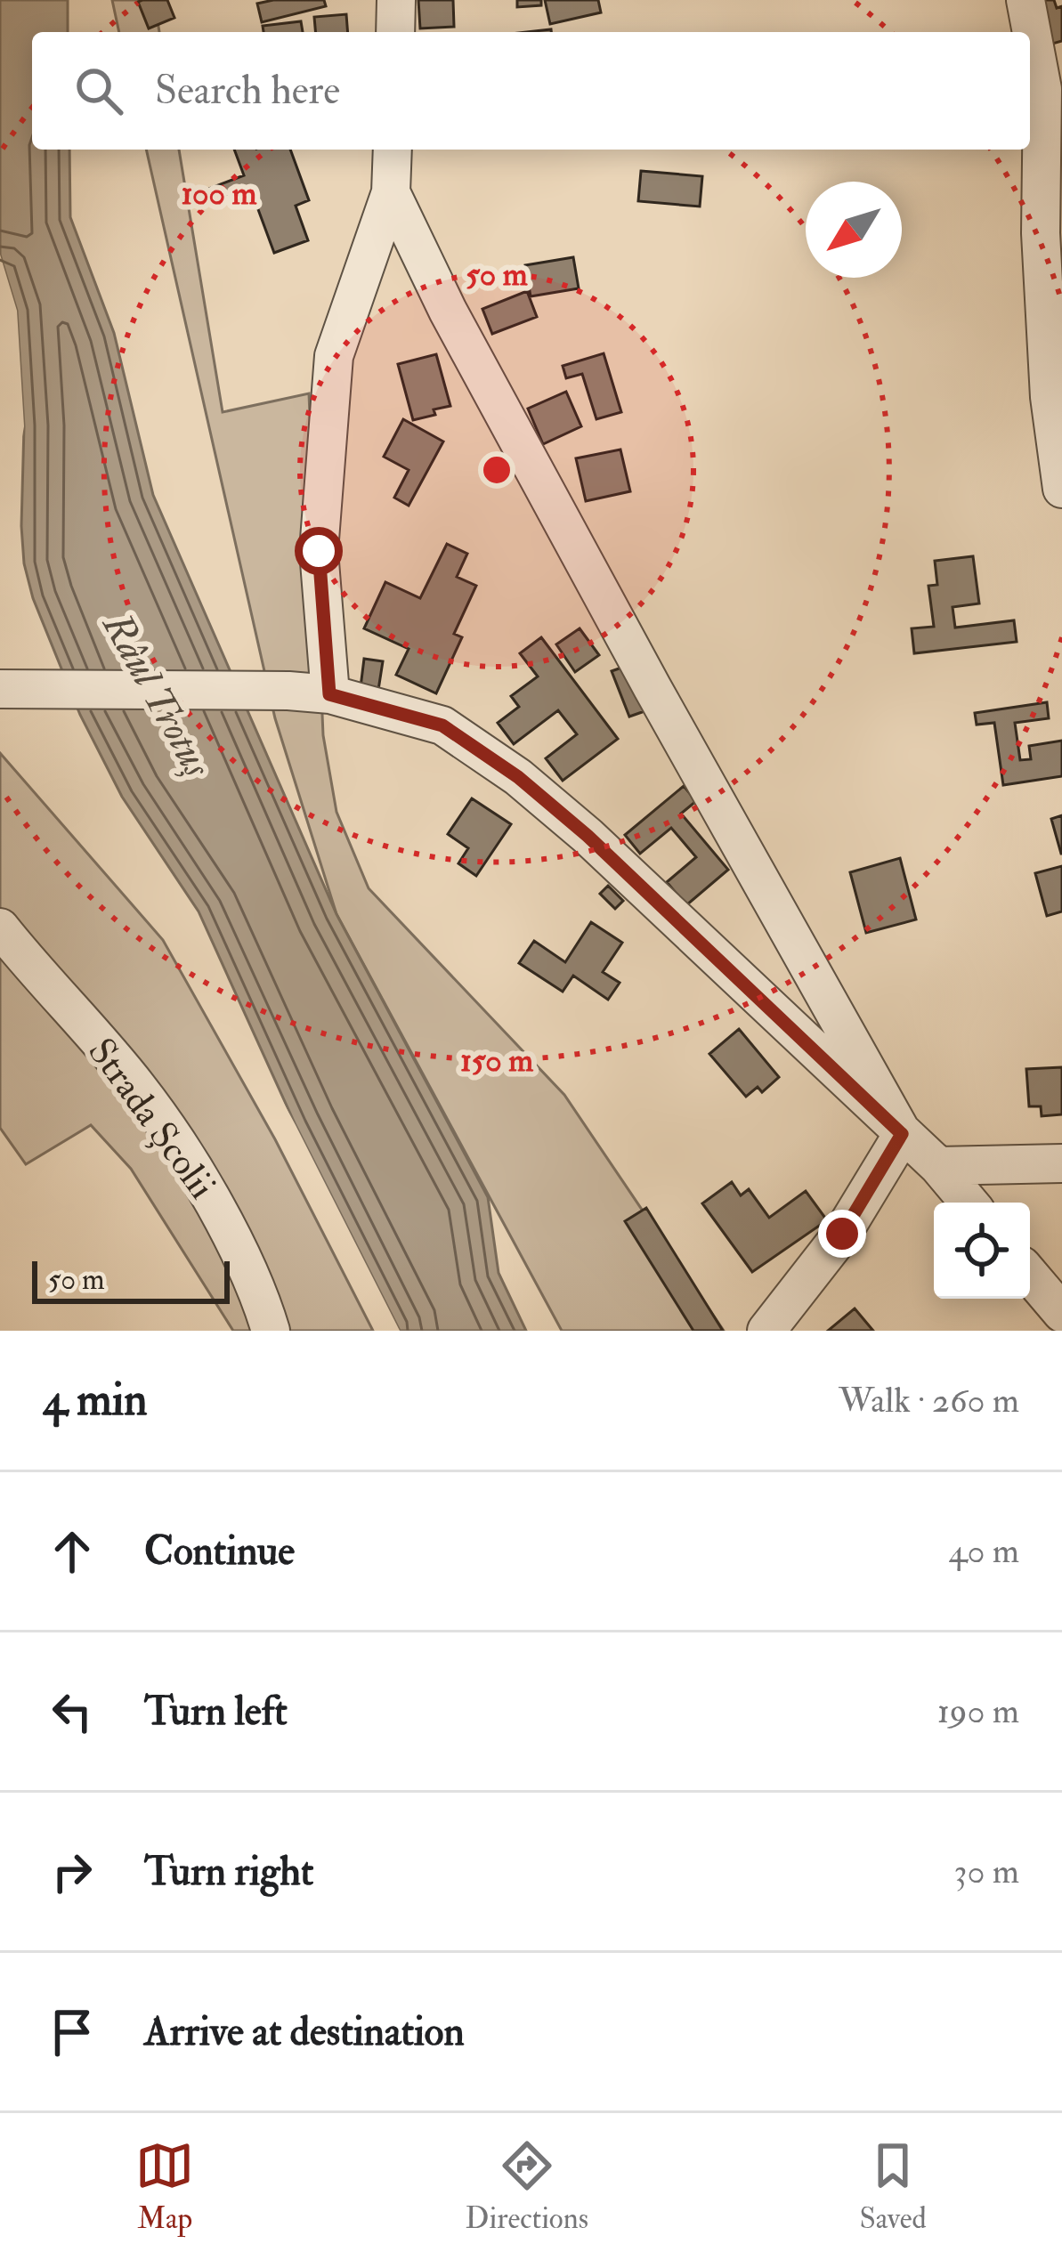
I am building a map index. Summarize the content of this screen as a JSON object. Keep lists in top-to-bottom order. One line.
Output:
{"streets":{"street":["Strada Școlii"]},"water":["Râul Trotuș"],"scale_bar":"50 m","north":"bottom left","page":{"search":"Search here","scale":"50 m","heading":["4 min","Walk · 260 m"],"list":[["Continue","40 m"],["Turn left","190 m"],["Turn right","30 m"],"Arrive at destination"],"nav":["Map","Directions","Saved"]},"rings":["100 m","50 m","150 m"]}
